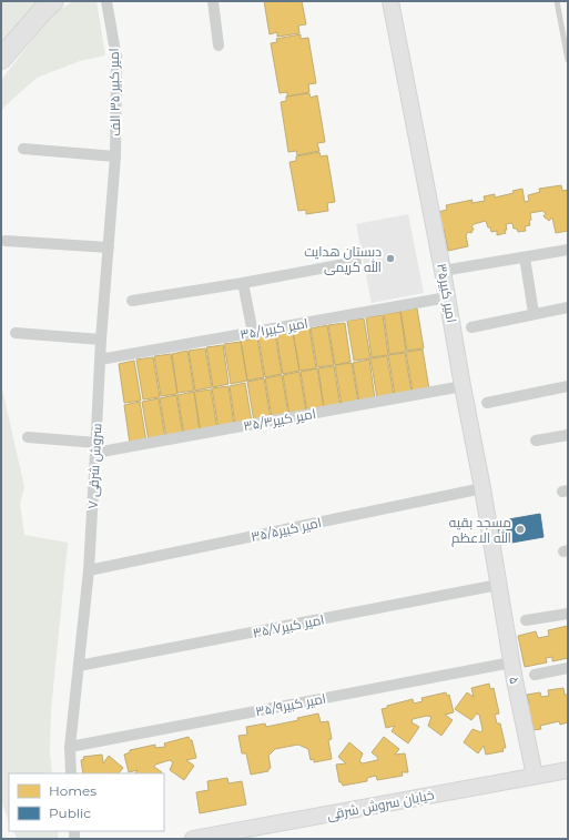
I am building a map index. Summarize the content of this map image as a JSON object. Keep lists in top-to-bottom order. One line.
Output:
{"streets":{"street":["امیر کبیر ۳۵ الف","امیر کبیر۳۵","امیر کبیر۳۵/۱","امیر کبیر۳۵/۳","سروش شرقی ۷","امیر کبیر۳۵/۵","امیر کبیر۳۵/۷","۵","امیر کبیر۳۵/۹","خیابان سروش شرقی"]},"crossings":[["امیر کبیر ۳۵ الف","سروش شرقی ۷"],["امیر کبیر۳۵","امیر کبیر۳۵/۱"],["امیر کبیر۳۵","امیر کبیر۳۵/۳"],["امیر کبیر۳۵","امیر کبیر۳۵/۵"],["امیر کبیر۳۵","امیر کبیر۳۵/۷"],["امیر کبیر۳۵","۵"],["امیر کبیر۳۵/۱","سروش شرقی ۷"],["امیر کبیر۳۵/۳","سروش شرقی ۷"],["سروش شرقی ۷","امیر کبیر۳۵/۵"],["سروش شرقی ۷","امیر کبیر۳۵/۷"],["سروش شرقی ۷","امیر کبیر۳۵/۹"],["امیر کبیر۳۵/۷","۵"],["۵","امیر کبیر۳۵/۹"],["۵","خیابان سروش شرقی"]],"places":["دبستان هدایت الله کریمی","مسجد بقیه الله الاعظم"],"legend":["Homes","Public"]}
